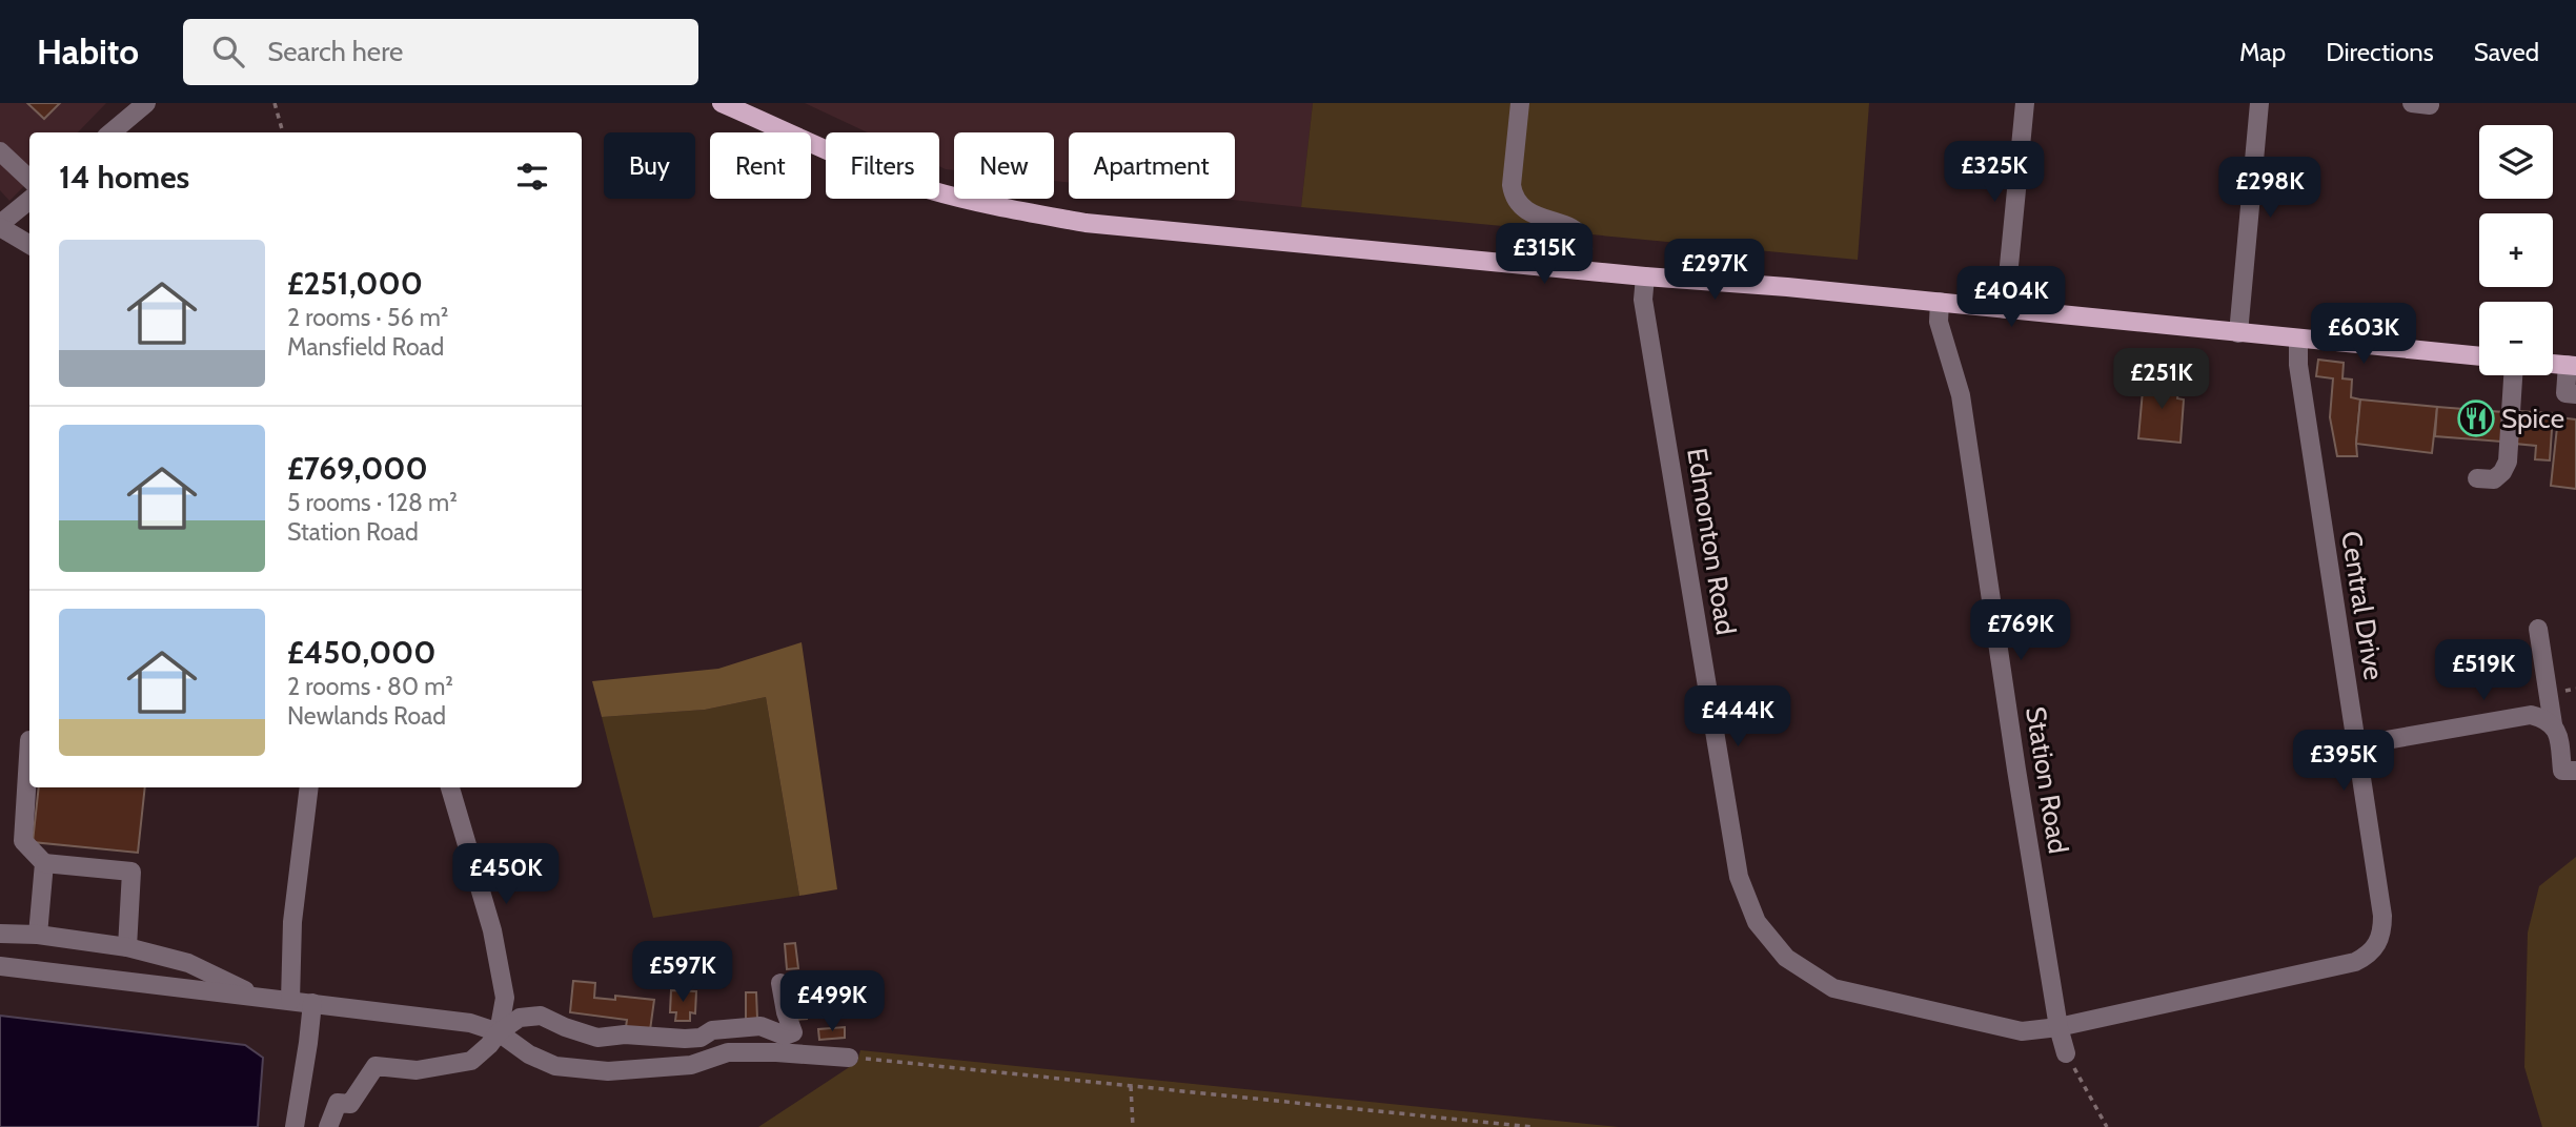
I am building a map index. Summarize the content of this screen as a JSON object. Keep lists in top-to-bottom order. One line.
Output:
{"streets":{"street":["Edmonton Road","Central Drive","Station Road"]},"crossings":[["Edmonton Road","Central Drive"],["Edmonton Road","Station Road"],["Central Drive","Station Road"]],"places":{"restaurant":["Spice"]},"page":{"header":"Habito","search":"Search here","nav":["Map","Directions","Saved"],"map_buttons":["+","−"],"chip":["Buy","Rent","Filters","New","Apartment"],"heading":"14 homes","price":["£325K","£298K","£315K","£297K","£404K","£603K","£251K","£769K","£519K","£444K","£395K","£450K","£597K","£499K"],"list":[{"name":"£251,000","note":"2 rooms · 56 m² · Mansfield Road"},{"name":"£769,000","note":"5 rooms · 128 m² · Station Road"},{"name":"£450,000","note":"2 rooms · 80 m² · Newlands Road"}]}}
